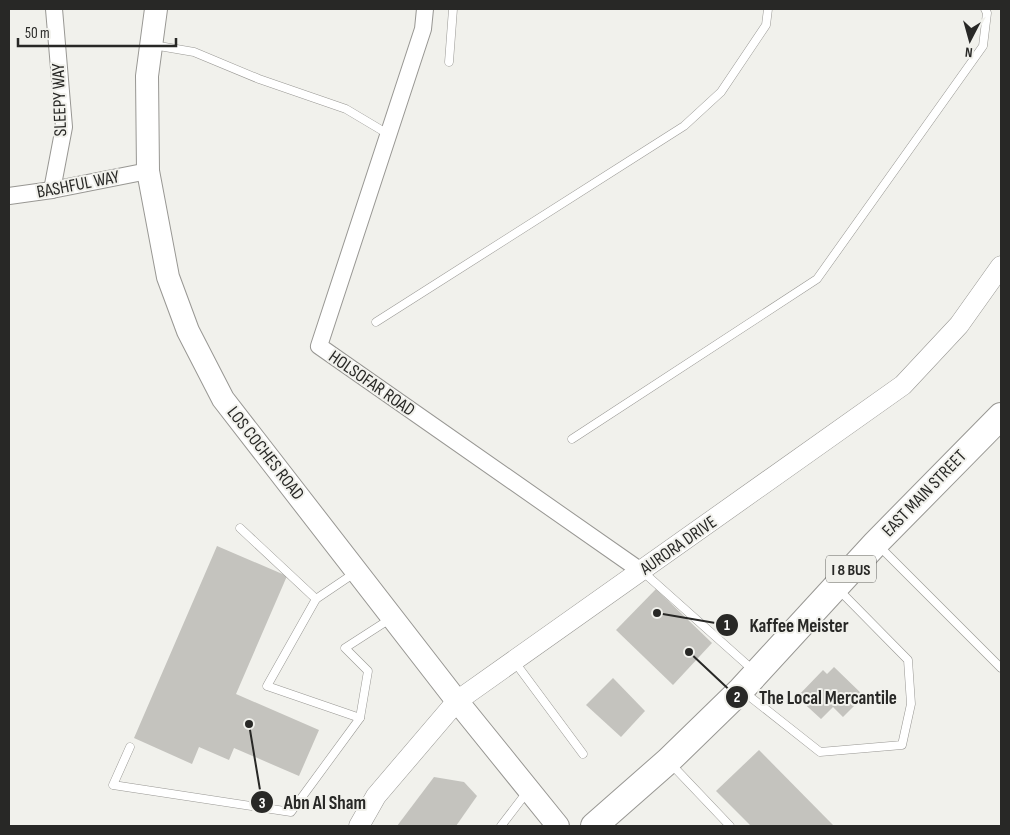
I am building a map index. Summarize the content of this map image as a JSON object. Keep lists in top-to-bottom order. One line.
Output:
{"streets":{"main road":["LOS COCHES ROAD","EAST MAIN STREET","I 8 BUS"],"street":["SLEEPY WAY","BASHFUL WAY","HOLSOFAR ROAD","AURORA DRIVE"]},"crossings":[["SLEEPY WAY","BASHFUL WAY"],["BASHFUL WAY","LOS COCHES ROAD"],["HOLSOFAR ROAD","AURORA DRIVE"],["LOS COCHES ROAD","AURORA DRIVE"]],"places":["Kaffee Meister","The Local Mercantile","Abn Al Sham"],"scale_bar":"50 m","north":"bottom"}
